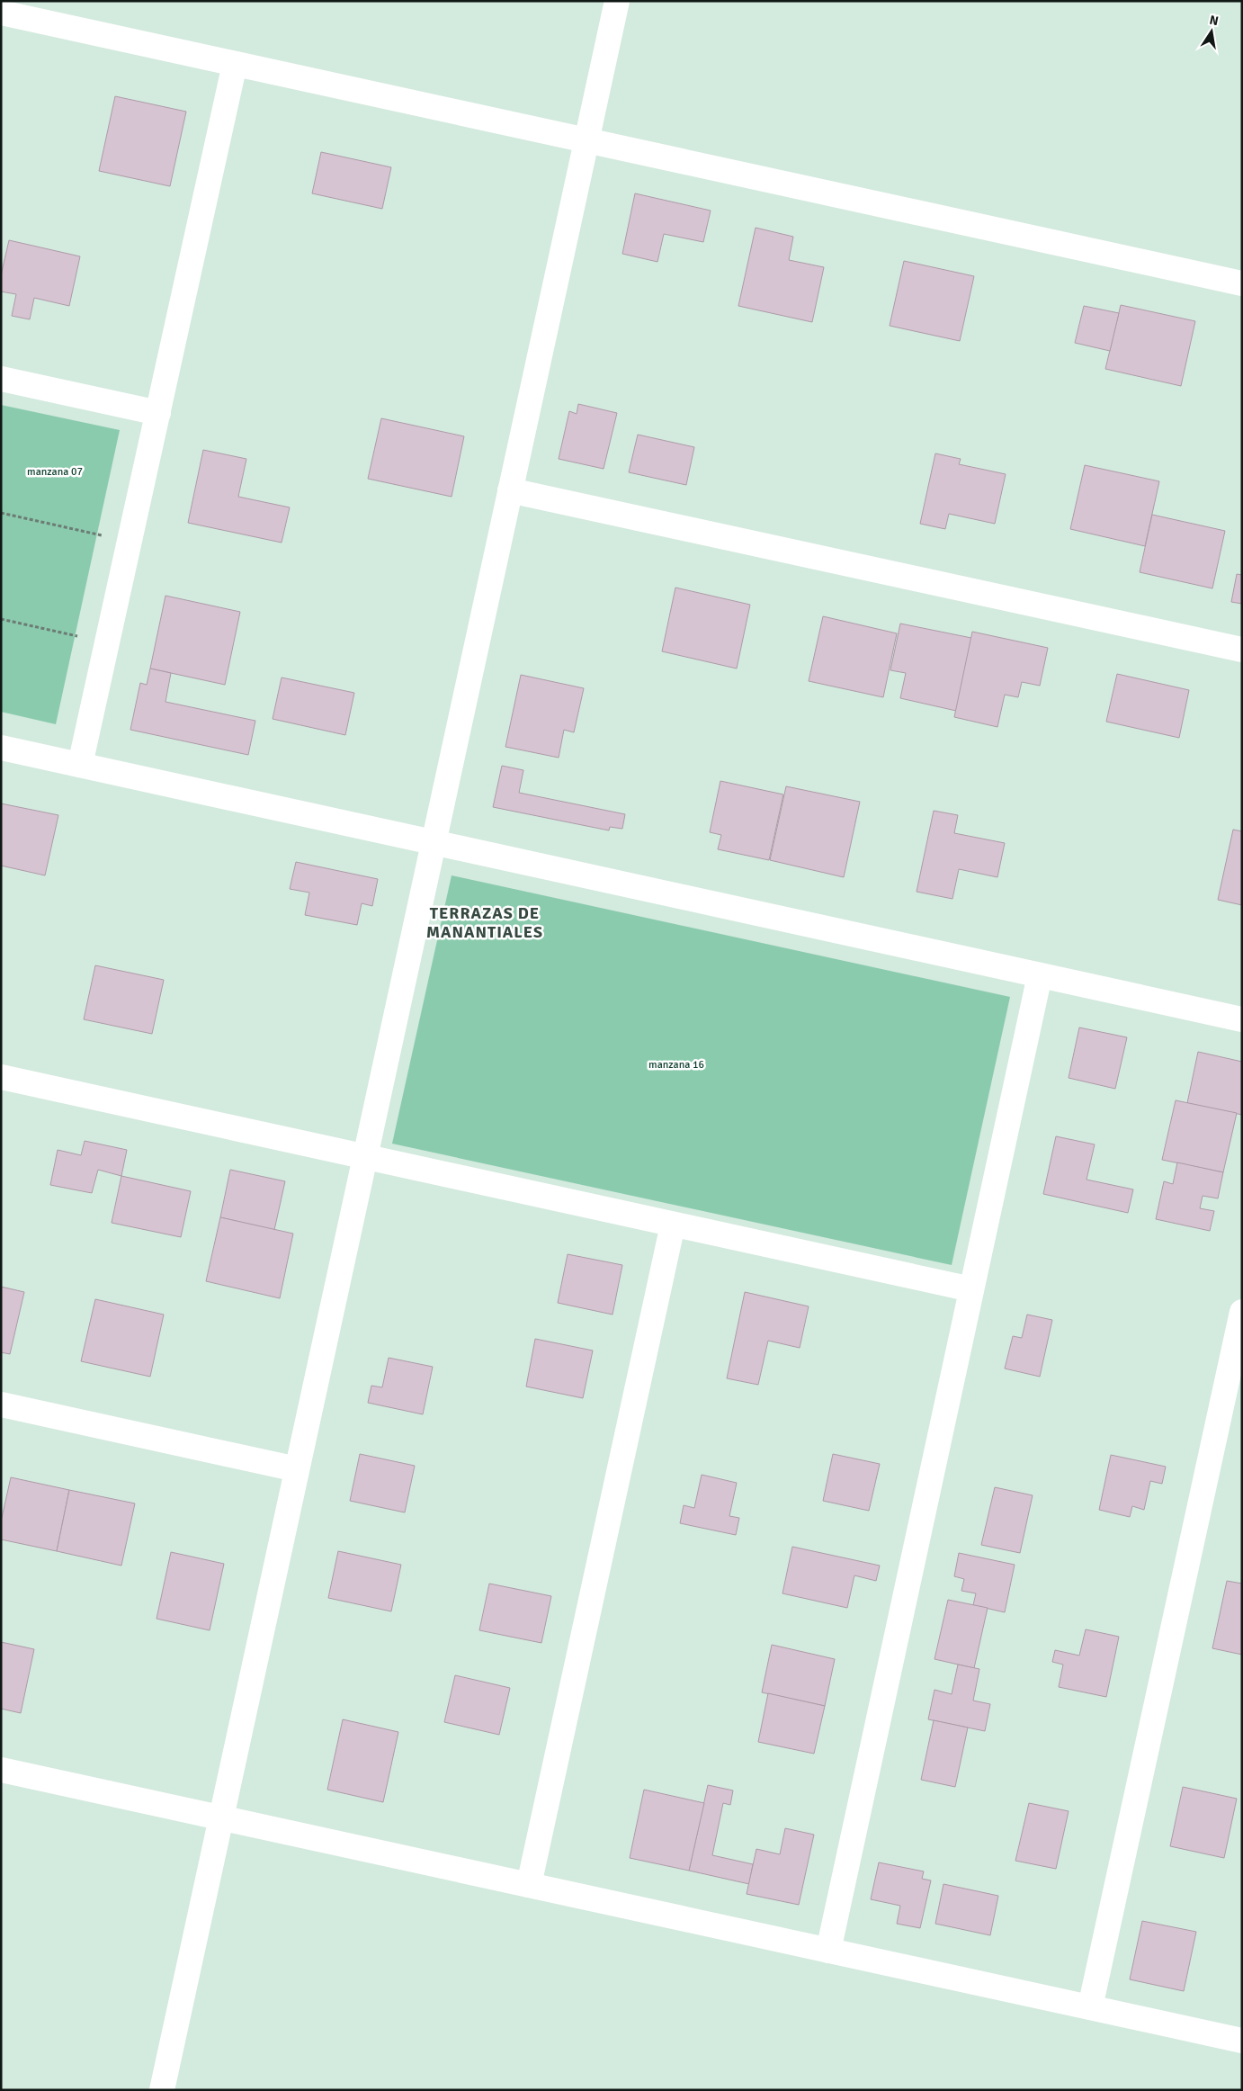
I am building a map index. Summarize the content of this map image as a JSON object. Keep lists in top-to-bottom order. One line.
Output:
{"districts":["TERRAZAS DE MANANTIALES"],"parks":["manzana 07","manzana 16"],"north":"top"}
